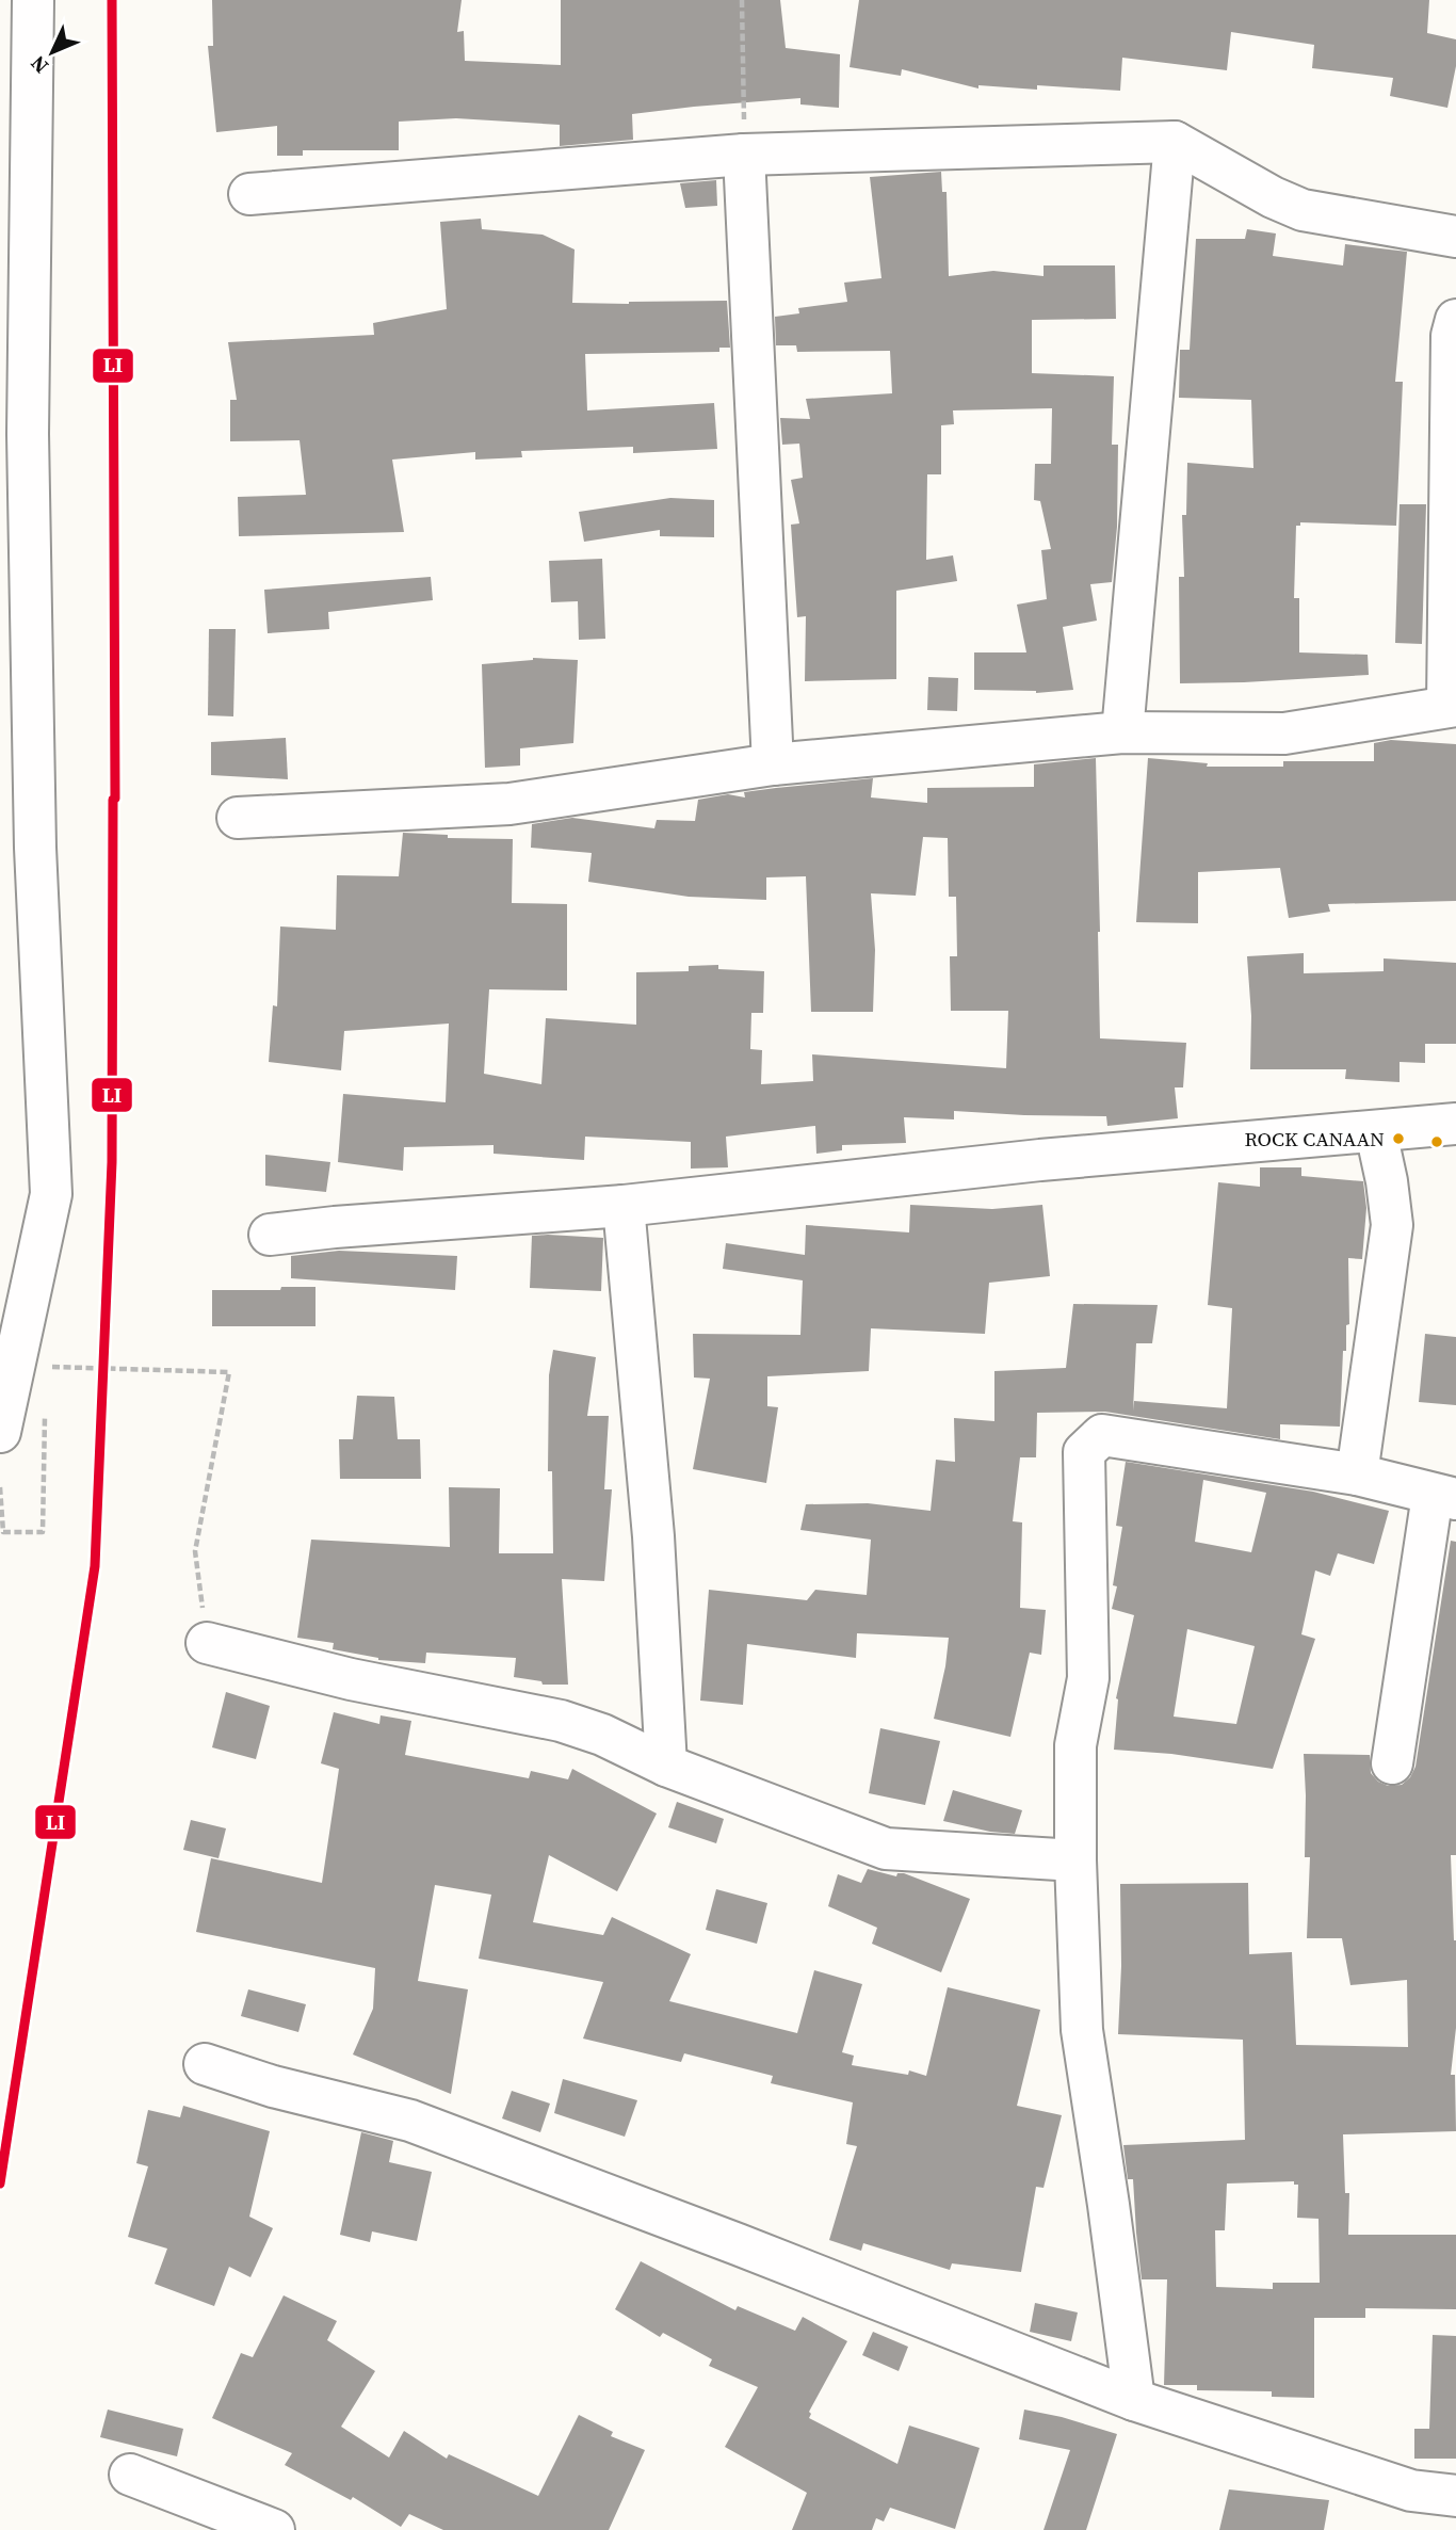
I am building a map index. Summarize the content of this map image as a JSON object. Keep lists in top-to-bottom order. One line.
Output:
{"places":["ROCK CANAAN"],"lines":["transit line LI"],"north":"bottom left"}
